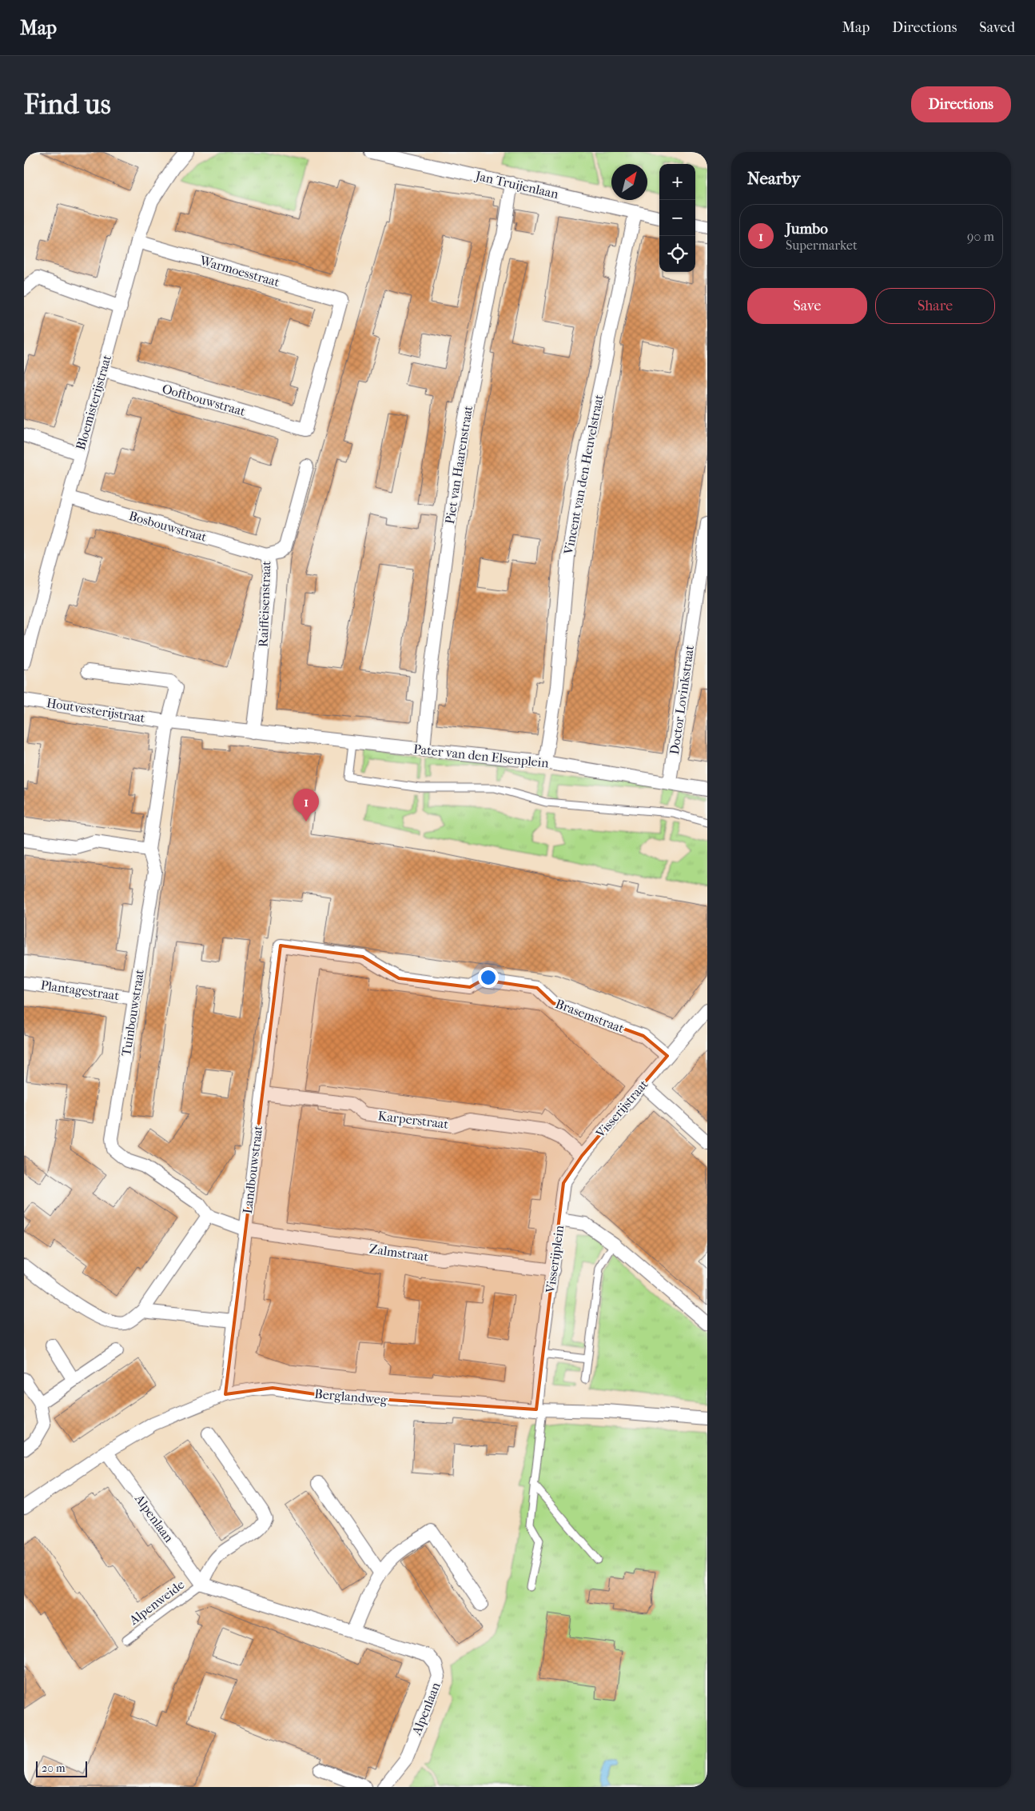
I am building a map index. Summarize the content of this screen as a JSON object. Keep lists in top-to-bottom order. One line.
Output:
{"streets":{"street":["Jan Truijenlaan","Warmoesstraat","Ooftbouwstraat","Bloemisterijstraat","Piet van Haarenstraat","Vincent van den Heuvelstraat","Bosbouwstraat","Raiffeisenstraat","Doctor Lovinkstraat","Houtvesterijstraat","Pater van den Elsenplein","Plantagestraat","Tuinbouwstraat","Brasemstraat","Visserijstraat","Karperstraat","Landbouwstraat","Zalmstraat","Visserijplein","Berglandweg","Alpenlaan"],"lane":["Alpenweide"]},"crossings":[["Jan Truijenlaan","Piet van Haarenstraat"],["Jan Truijenlaan","Vincent van den Heuvelstraat"],["Warmoesstraat","Ooftbouwstraat"],["Warmoesstraat","Bloemisterijstraat"],["Ooftbouwstraat","Bloemisterijstraat"],["Bloemisterijstraat","Bosbouwstraat"],["Piet van Haarenstraat","Pater van den Elsenplein"],["Vincent van den Heuvelstraat","Pater van den Elsenplein"],["Bosbouwstraat","Raiffeisenstraat"],["Raiffeisenstraat","Houtvesterijstraat"],["Raiffeisenstraat","Pater van den Elsenplein"],["Doctor Lovinkstraat","Pater van den Elsenplein"],["Houtvesterijstraat","Pater van den Elsenplein"],["Houtvesterijstraat","Tuinbouwstraat"],["Plantagestraat","Tuinbouwstraat"],["Tuinbouwstraat","Landbouwstraat"],["Tuinbouwstraat","Zalmstraat"],["Brasemstraat","Visserijstraat"],["Brasemstraat","Landbouwstraat"],["Visserijstraat","Karperstraat"],["Visserijstraat","Visserijplein"],["Karperstraat","Landbouwstraat"],["Landbouwstraat","Zalmstraat"],["Landbouwstraat","Berglandweg"],["Zalmstraat","Visserijplein"],["Visserijplein","Berglandweg"],["Berglandweg","Alpenlaan"],["Alpenlaan","Alpenweide"]],"scale_bar":"20 m","north":"top right","page":{"header":"Map","nav":["Map","Directions","Saved"],"buttons":["Directions",["Save","Share"]],"title":"Find us","heading":"Nearby","map_buttons":["+","−"],"list":[{"mark":"1","name":"Jumbo","note":"Supermarket","value":"90 m"}],"pins":"1","scale":"20 m"}}
